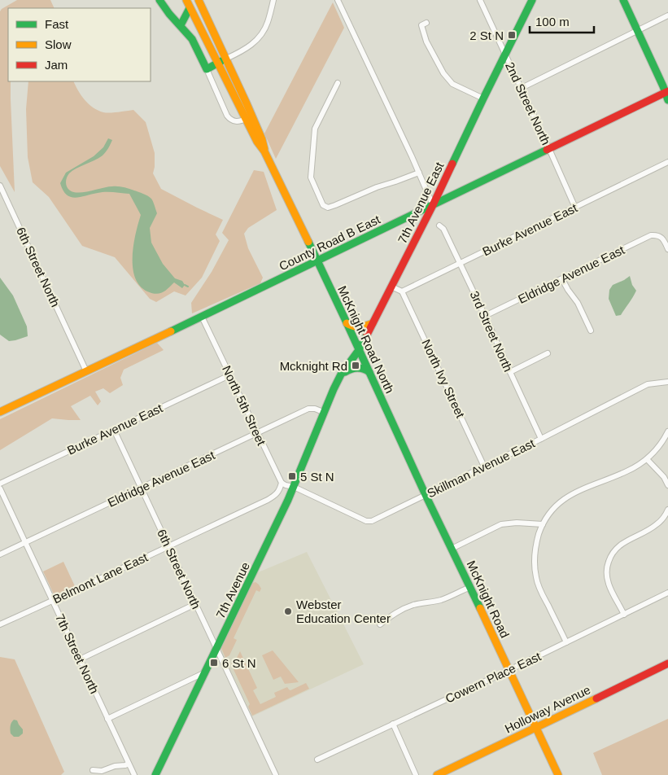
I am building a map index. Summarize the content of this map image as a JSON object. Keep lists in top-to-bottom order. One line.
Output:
{"streets":{"street":["2nd Street North","7th Avenue East","Burke Avenue East","County Road B East","6th Street North","Eldridge Avenue East","3rd Street North","McKnight Road North","North Ivy Street","North 5th Street","Skillman Avenue East","Belmont Lane East","7th Avenue","McKnight Road","7th Street North","Cowern Place East","Holloway Avenue"]},"crossings":[["2nd Street North","7th Avenue East"],["2nd Street North","Burke Avenue East"],["2nd Street North","County Road B East"],["7th Avenue East","County Road B East"],["7th Avenue East","Eldridge Avenue East"],["7th Avenue East","McKnight Road North"],["7th Avenue East","7th Avenue"],["Burke Avenue East","6th Street North"],["Burke Avenue East","3rd Street North"],["Burke Avenue East","North Ivy Street"],["Burke Avenue East","North 5th Street"],["County Road B East","6th Street North"],["County Road B East","McKnight Road North"],["County Road B East","North 5th Street"],["6th Street North","Eldridge Avenue East"],["6th Street North","Belmont Lane East"],["6th Street North","7th Avenue"],["Eldridge Avenue East","3rd Street North"],["Eldridge Avenue East","North 5th Street"],["Eldridge Avenue East","7th Avenue"],["Eldridge Avenue East","7th Street North"],["3rd Street North","Skillman Avenue East"],["McKnight Road North","Skillman Avenue East"],["McKnight Road North","McKnight Road"],["North Ivy Street","Skillman Avenue East"],["North 5th Street","Belmont Lane East"],["Skillman Avenue East","7th Avenue"],["Belmont Lane East","7th Street North"],["McKnight Road","Cowern Place East"],["McKnight Road","Holloway Avenue"]],"places":{"transit":["2 St N","Mcknight Rd","5 St N","6 St N"],"other":["Webster Education Center"]},"legend":["Fast","Slow","Jam"],"scale_bar":"100 m"}
